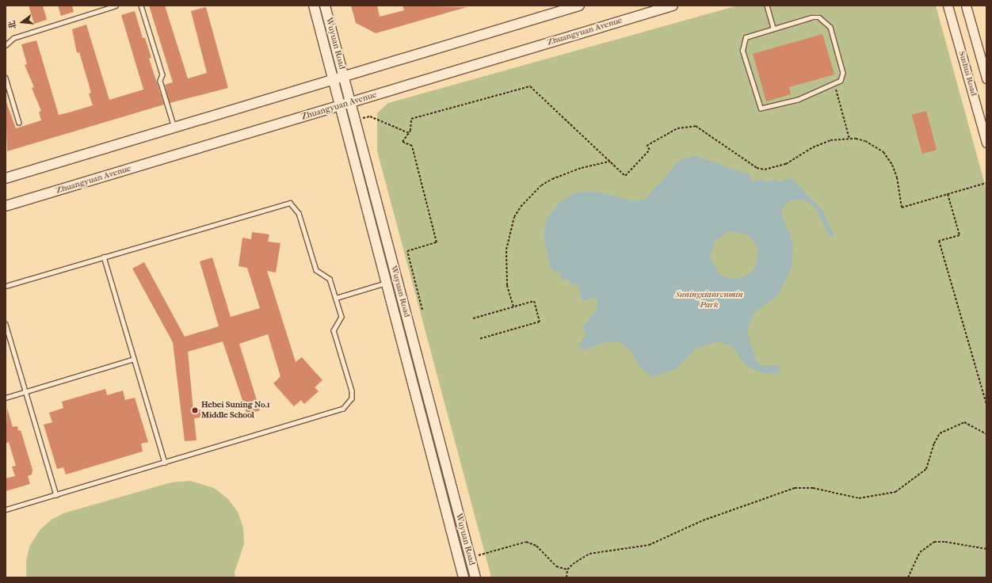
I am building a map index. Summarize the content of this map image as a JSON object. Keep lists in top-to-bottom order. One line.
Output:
{"streets":{"main road":["Zhuangyuan Avenue","Wuyuan Road"],"street":["Sushui Road"]},"crossings":[["Zhuangyuan Avenue","Wuyuan Road"]],"parks":["Suningxianrenmin Park"],"places":["Hebei Suning No.1 Middle School"],"north":"left"}
